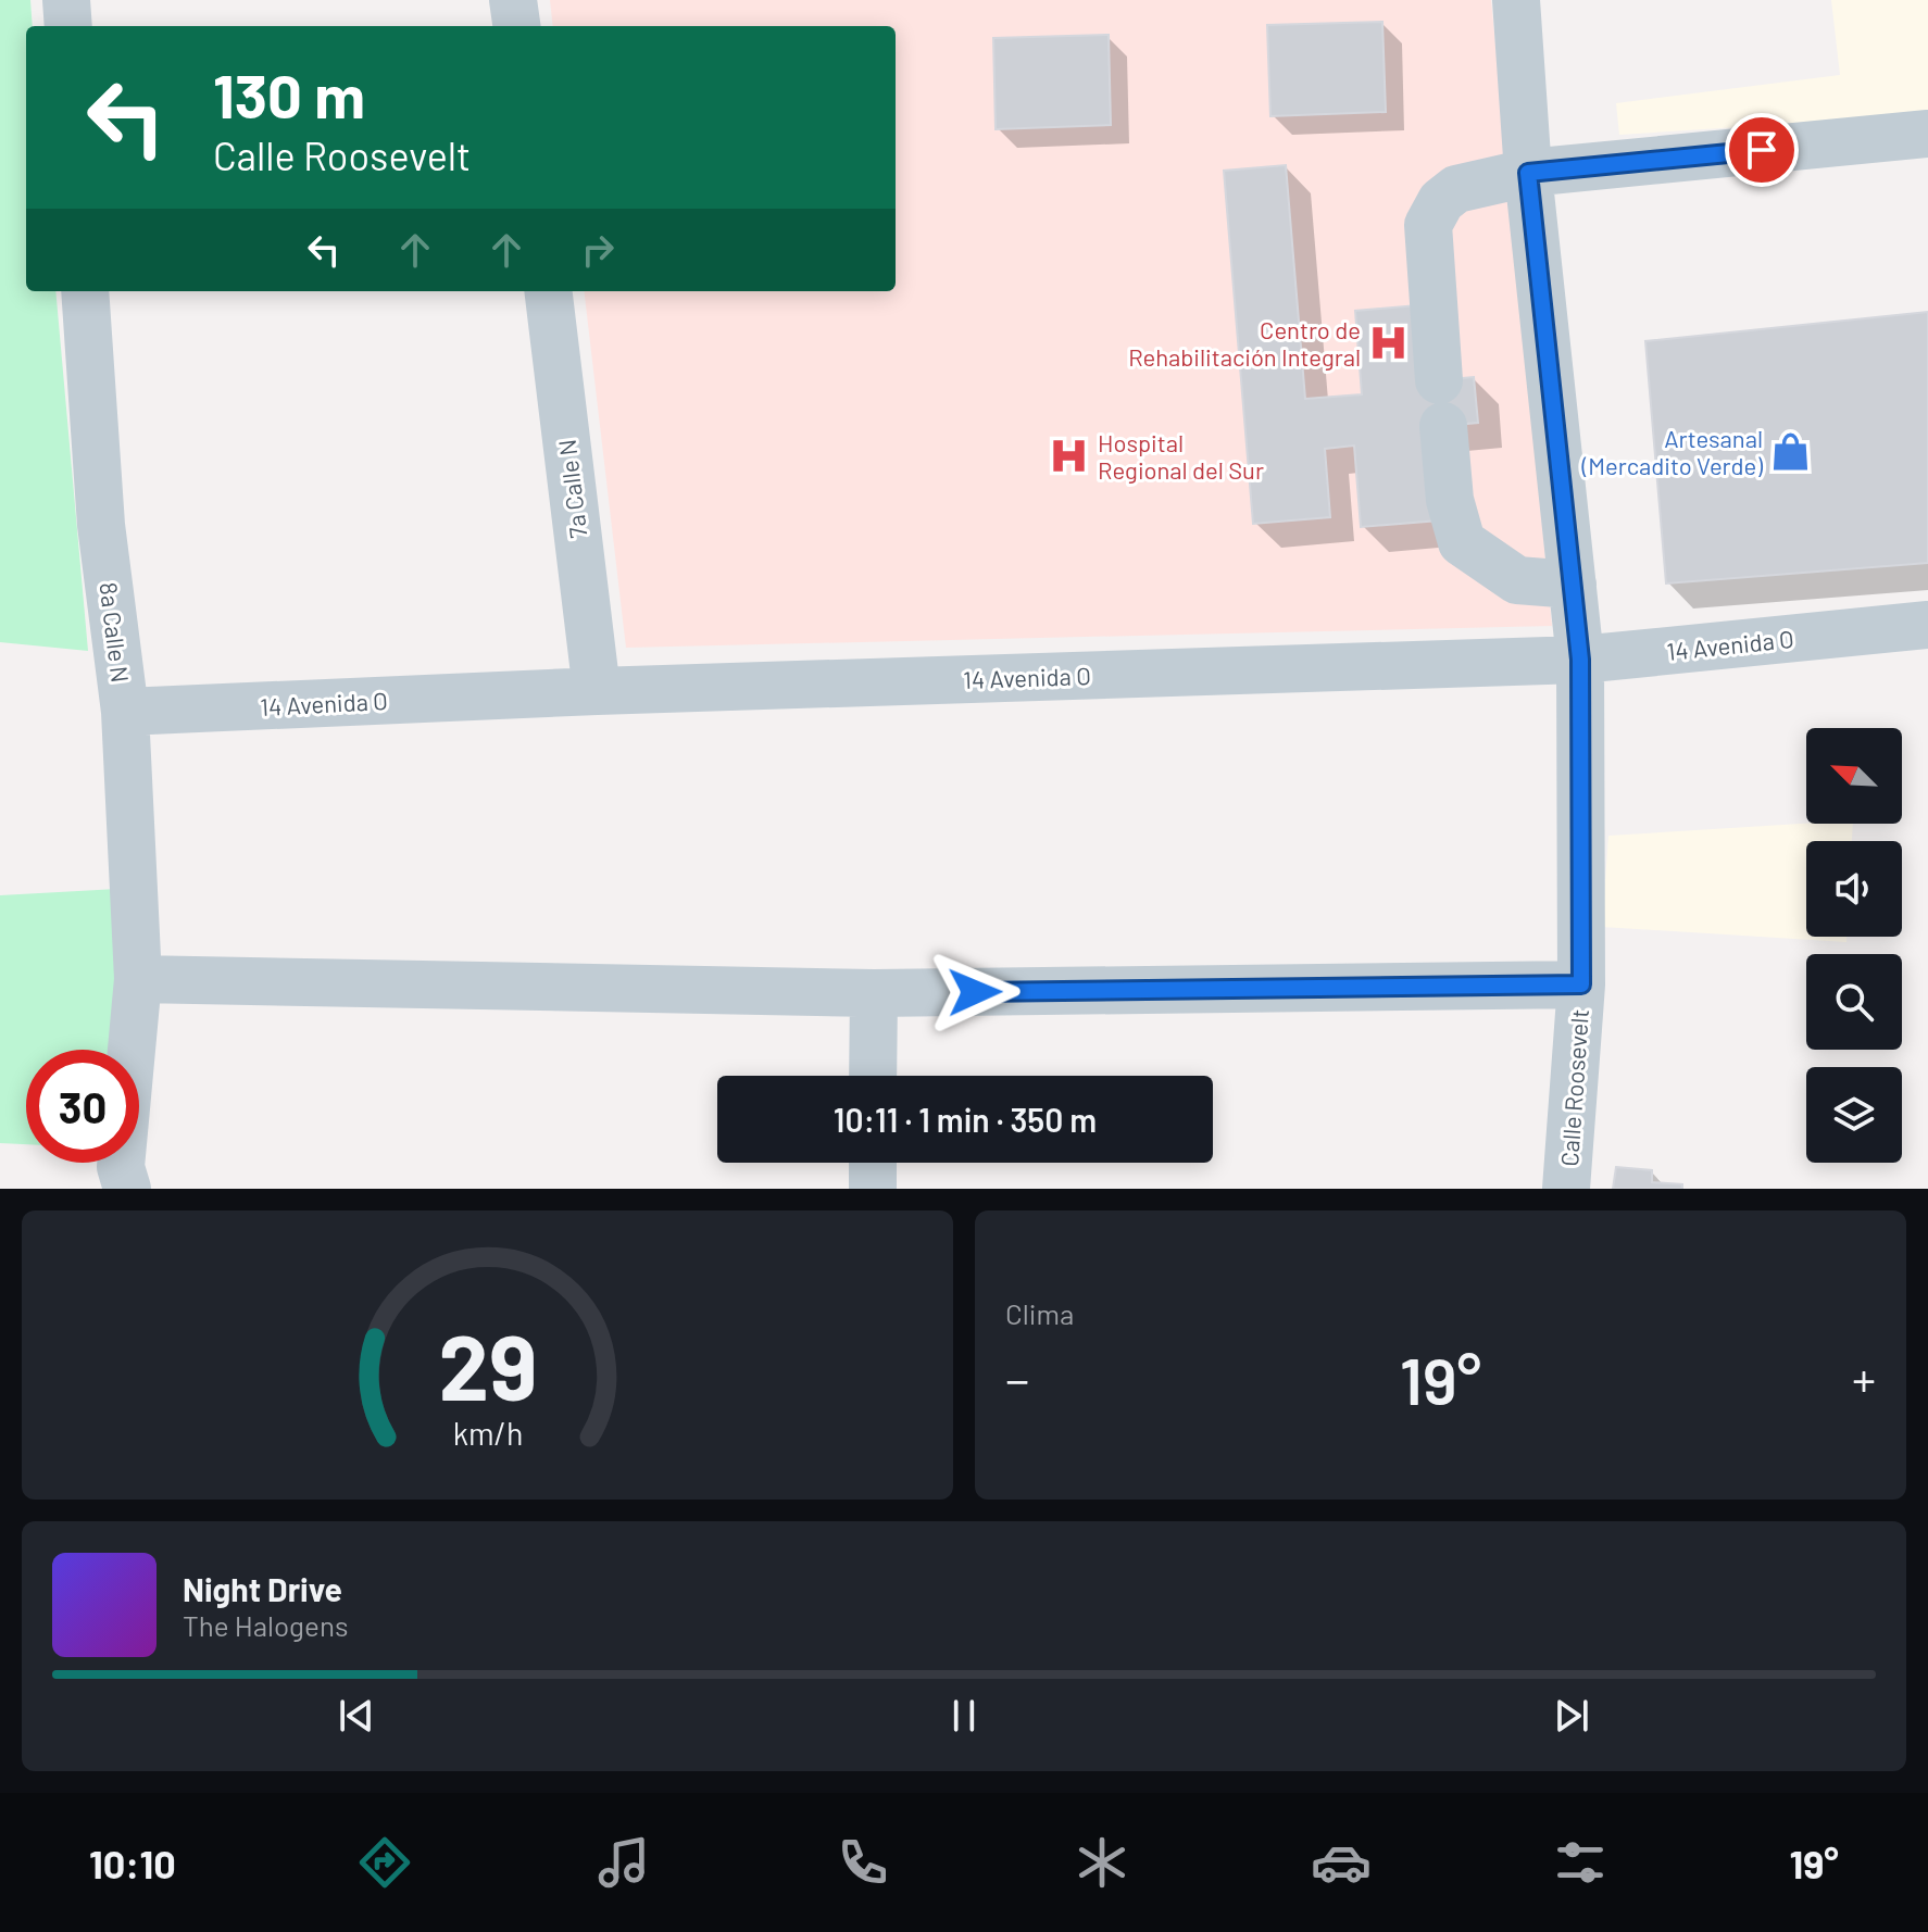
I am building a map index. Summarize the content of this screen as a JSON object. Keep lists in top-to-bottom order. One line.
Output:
{"streets":{"street":["7a Calle N","8a Calle N","14 Avenida O","Calle Roosevelt"]},"crossings":[["7a Calle N","14 Avenida O"],["8a Calle N","14 Avenida O"],["14 Avenida O","Calle Roosevelt"]],"places":{"hospital":["Centro de Rehabilitación Integral","Hospital Regional del Sur"],"shop":["Artesanal (Mercadito Verde)"]},"north":"top left","page":{"turn":["130 m","Calle Roosevelt"],"limit":"30","trip":"10:11 · 1 min · 350 m","tile":"Clima","heat":["−","19°","+"],"song":["Night Drive","The Halogens"],"tabs":["10:10","19°"],"gauge":["29","km/h"]}}
